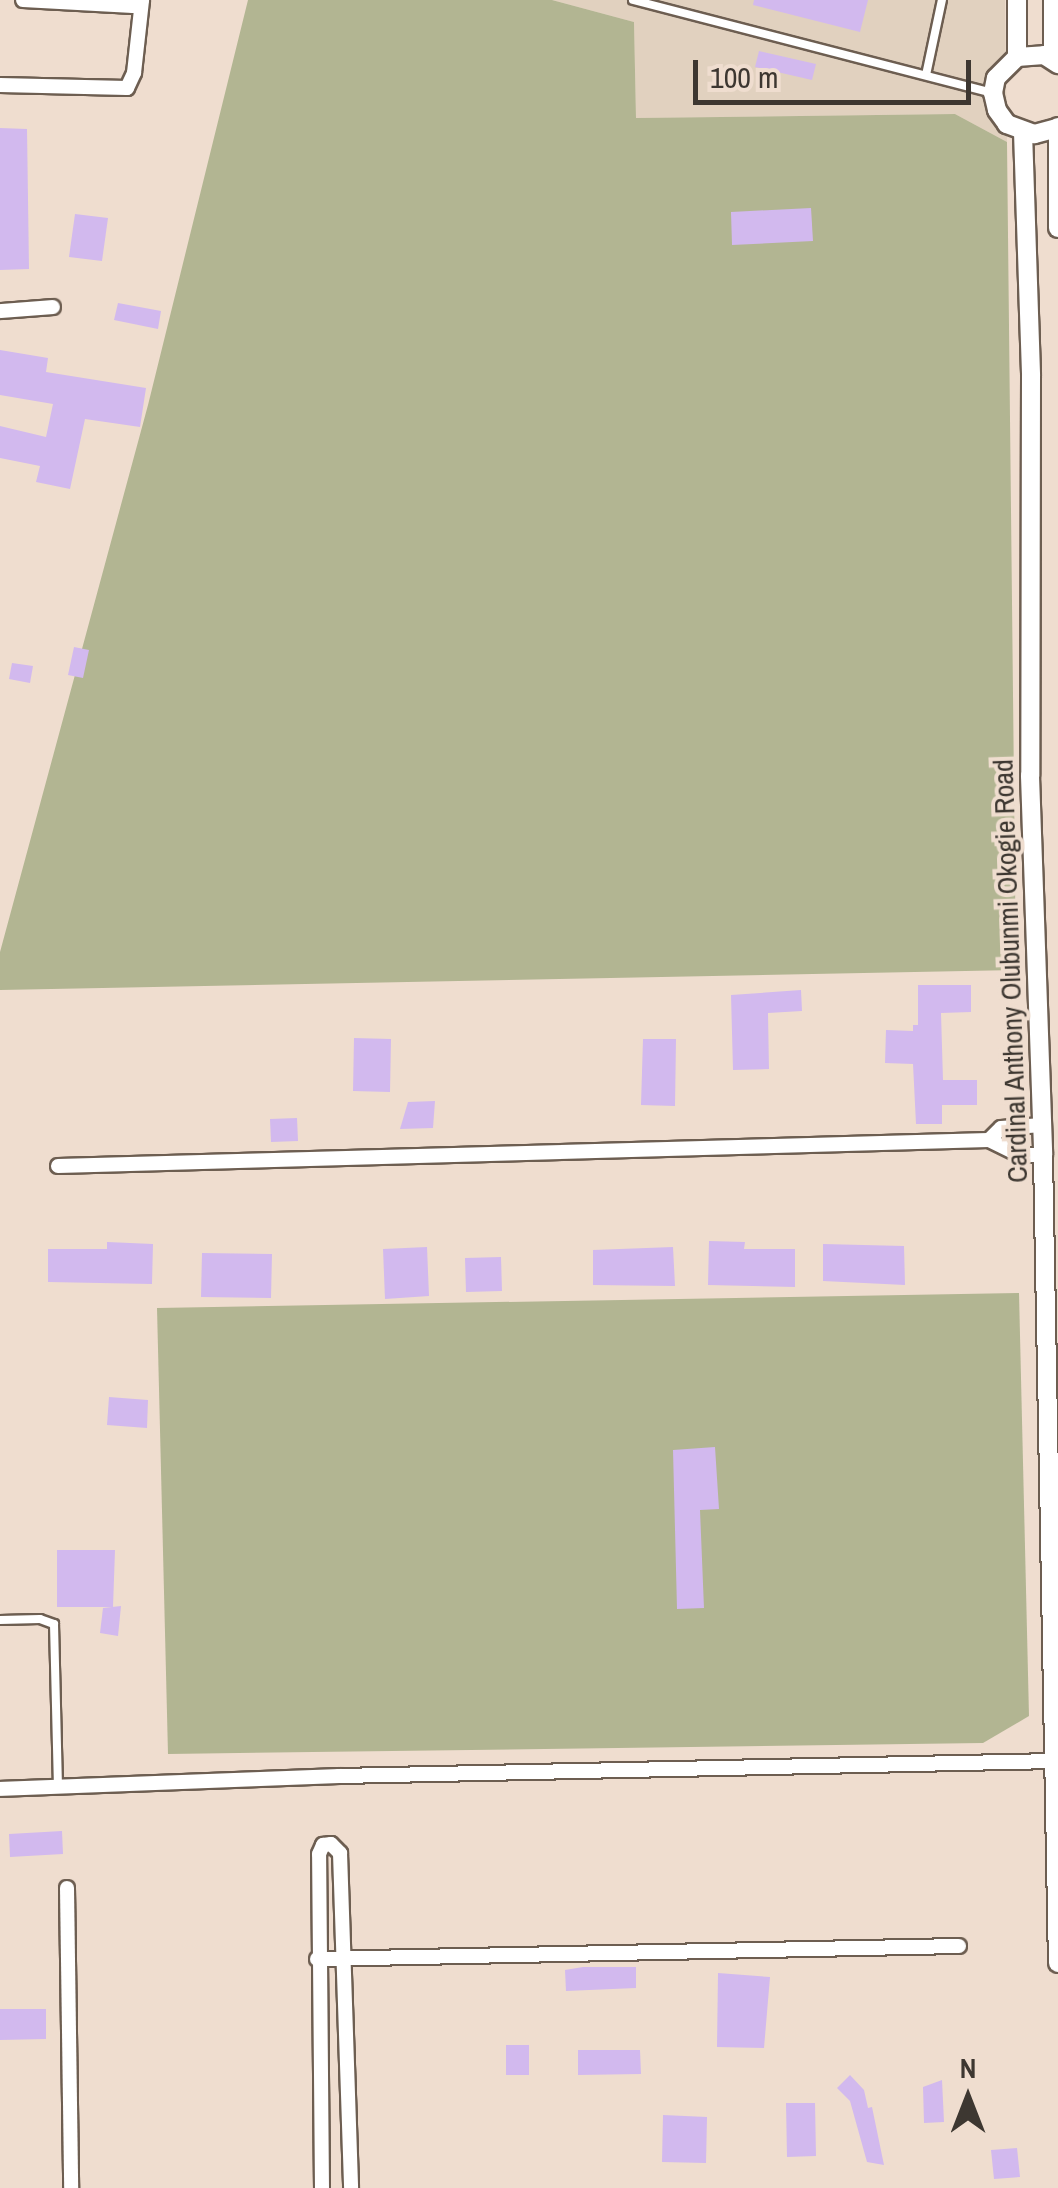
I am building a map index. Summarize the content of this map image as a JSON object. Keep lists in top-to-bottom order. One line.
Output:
{"streets":{"street":["Cardinal Anthony Olubunmi Okogie Road"]},"scale_bar":"100 m","north":"top"}
